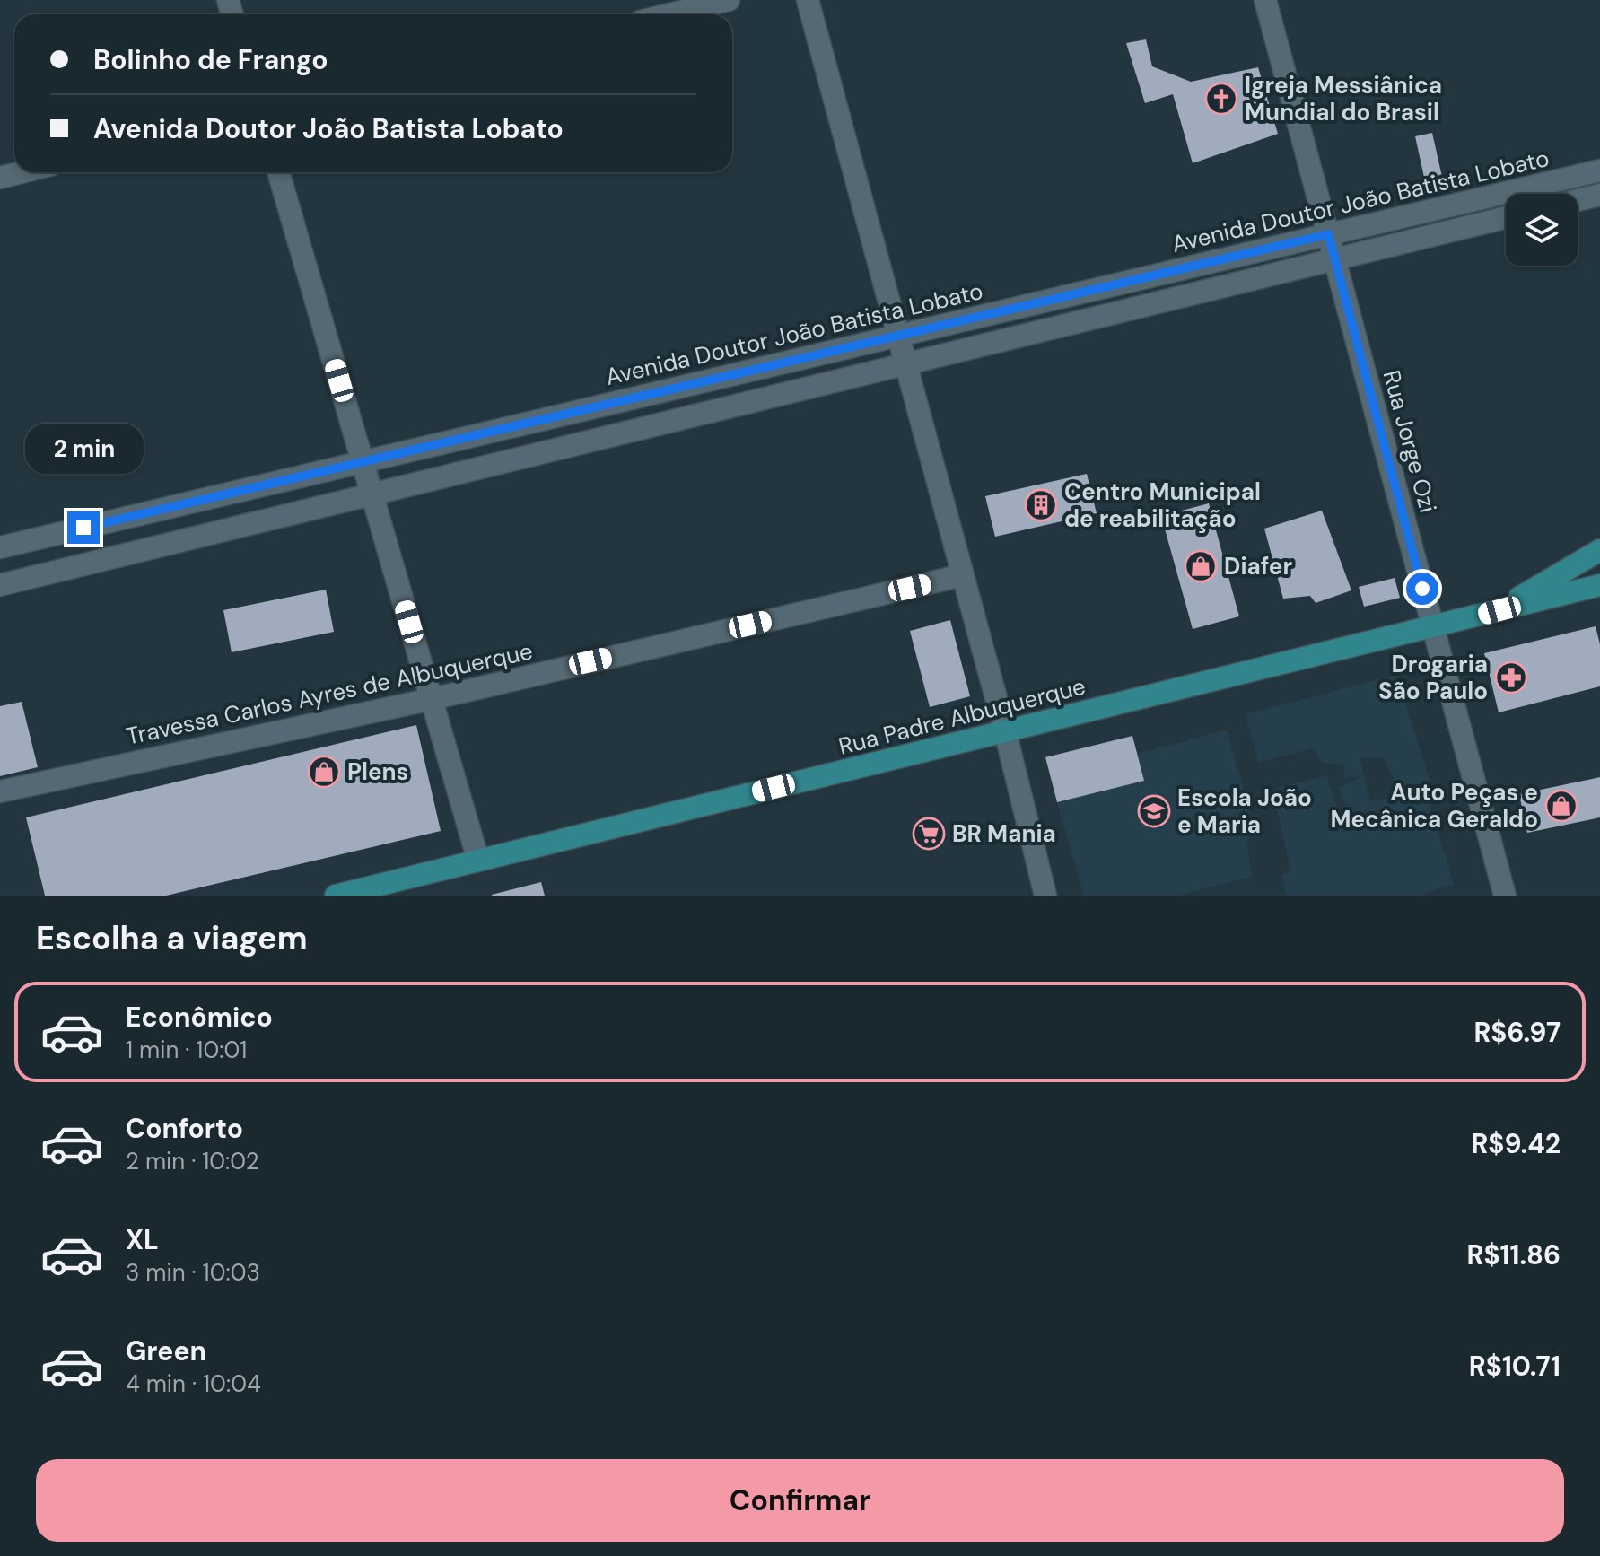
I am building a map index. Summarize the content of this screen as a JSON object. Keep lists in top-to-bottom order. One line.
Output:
{"streets":{"main road":["Rua Padre Albuquerque"],"street":["Avenida Doutor João Batista Lobato","Rua Jorge Ozi","Travessa Carlos Ayres de Albuquerque"]},"crossings":[["Avenida Doutor João Batista Lobato","Rua Jorge Ozi"],["Rua Jorge Ozi","Rua Padre Albuquerque"]],"places":{"church":["Igreja Messiânica Mundial do Brasil"],"building":["Centro Municipal de reabilitação"],"shop":["Diafer","Plens","Auto Peças e Mecânica Geraldo"],"pharmacy":["Drogaria São Paulo"],"school or university":["Escola João e Maria"],"supermarket":["BR Mania"]},"page":{"banner":["Bolinho de Frango","Avenida Doutor João Batista Lobato"],"bubble":"2 min","heading":"Escolha a viagem","list":[{"name":"Econômico","note":"1 min · 10:01","value":"R$6.97"},{"name":"Conforto","note":"2 min · 10:02","value":"R$9.42"},{"name":"XL","note":"3 min · 10:03","value":"R$11.86"},{"name":"Green","note":"4 min · 10:04","value":"R$10.71"}],"buttons":"Confirmar"}}
